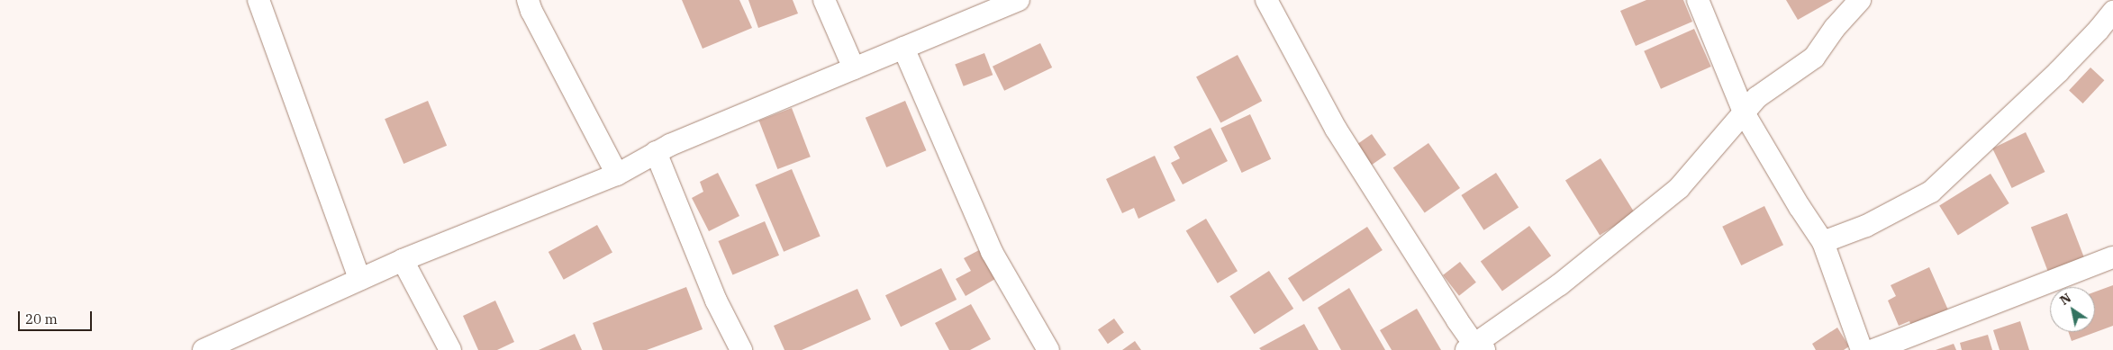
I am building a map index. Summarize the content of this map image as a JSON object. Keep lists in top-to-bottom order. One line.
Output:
{"scale_bar":"20 m","north":"top left"}
